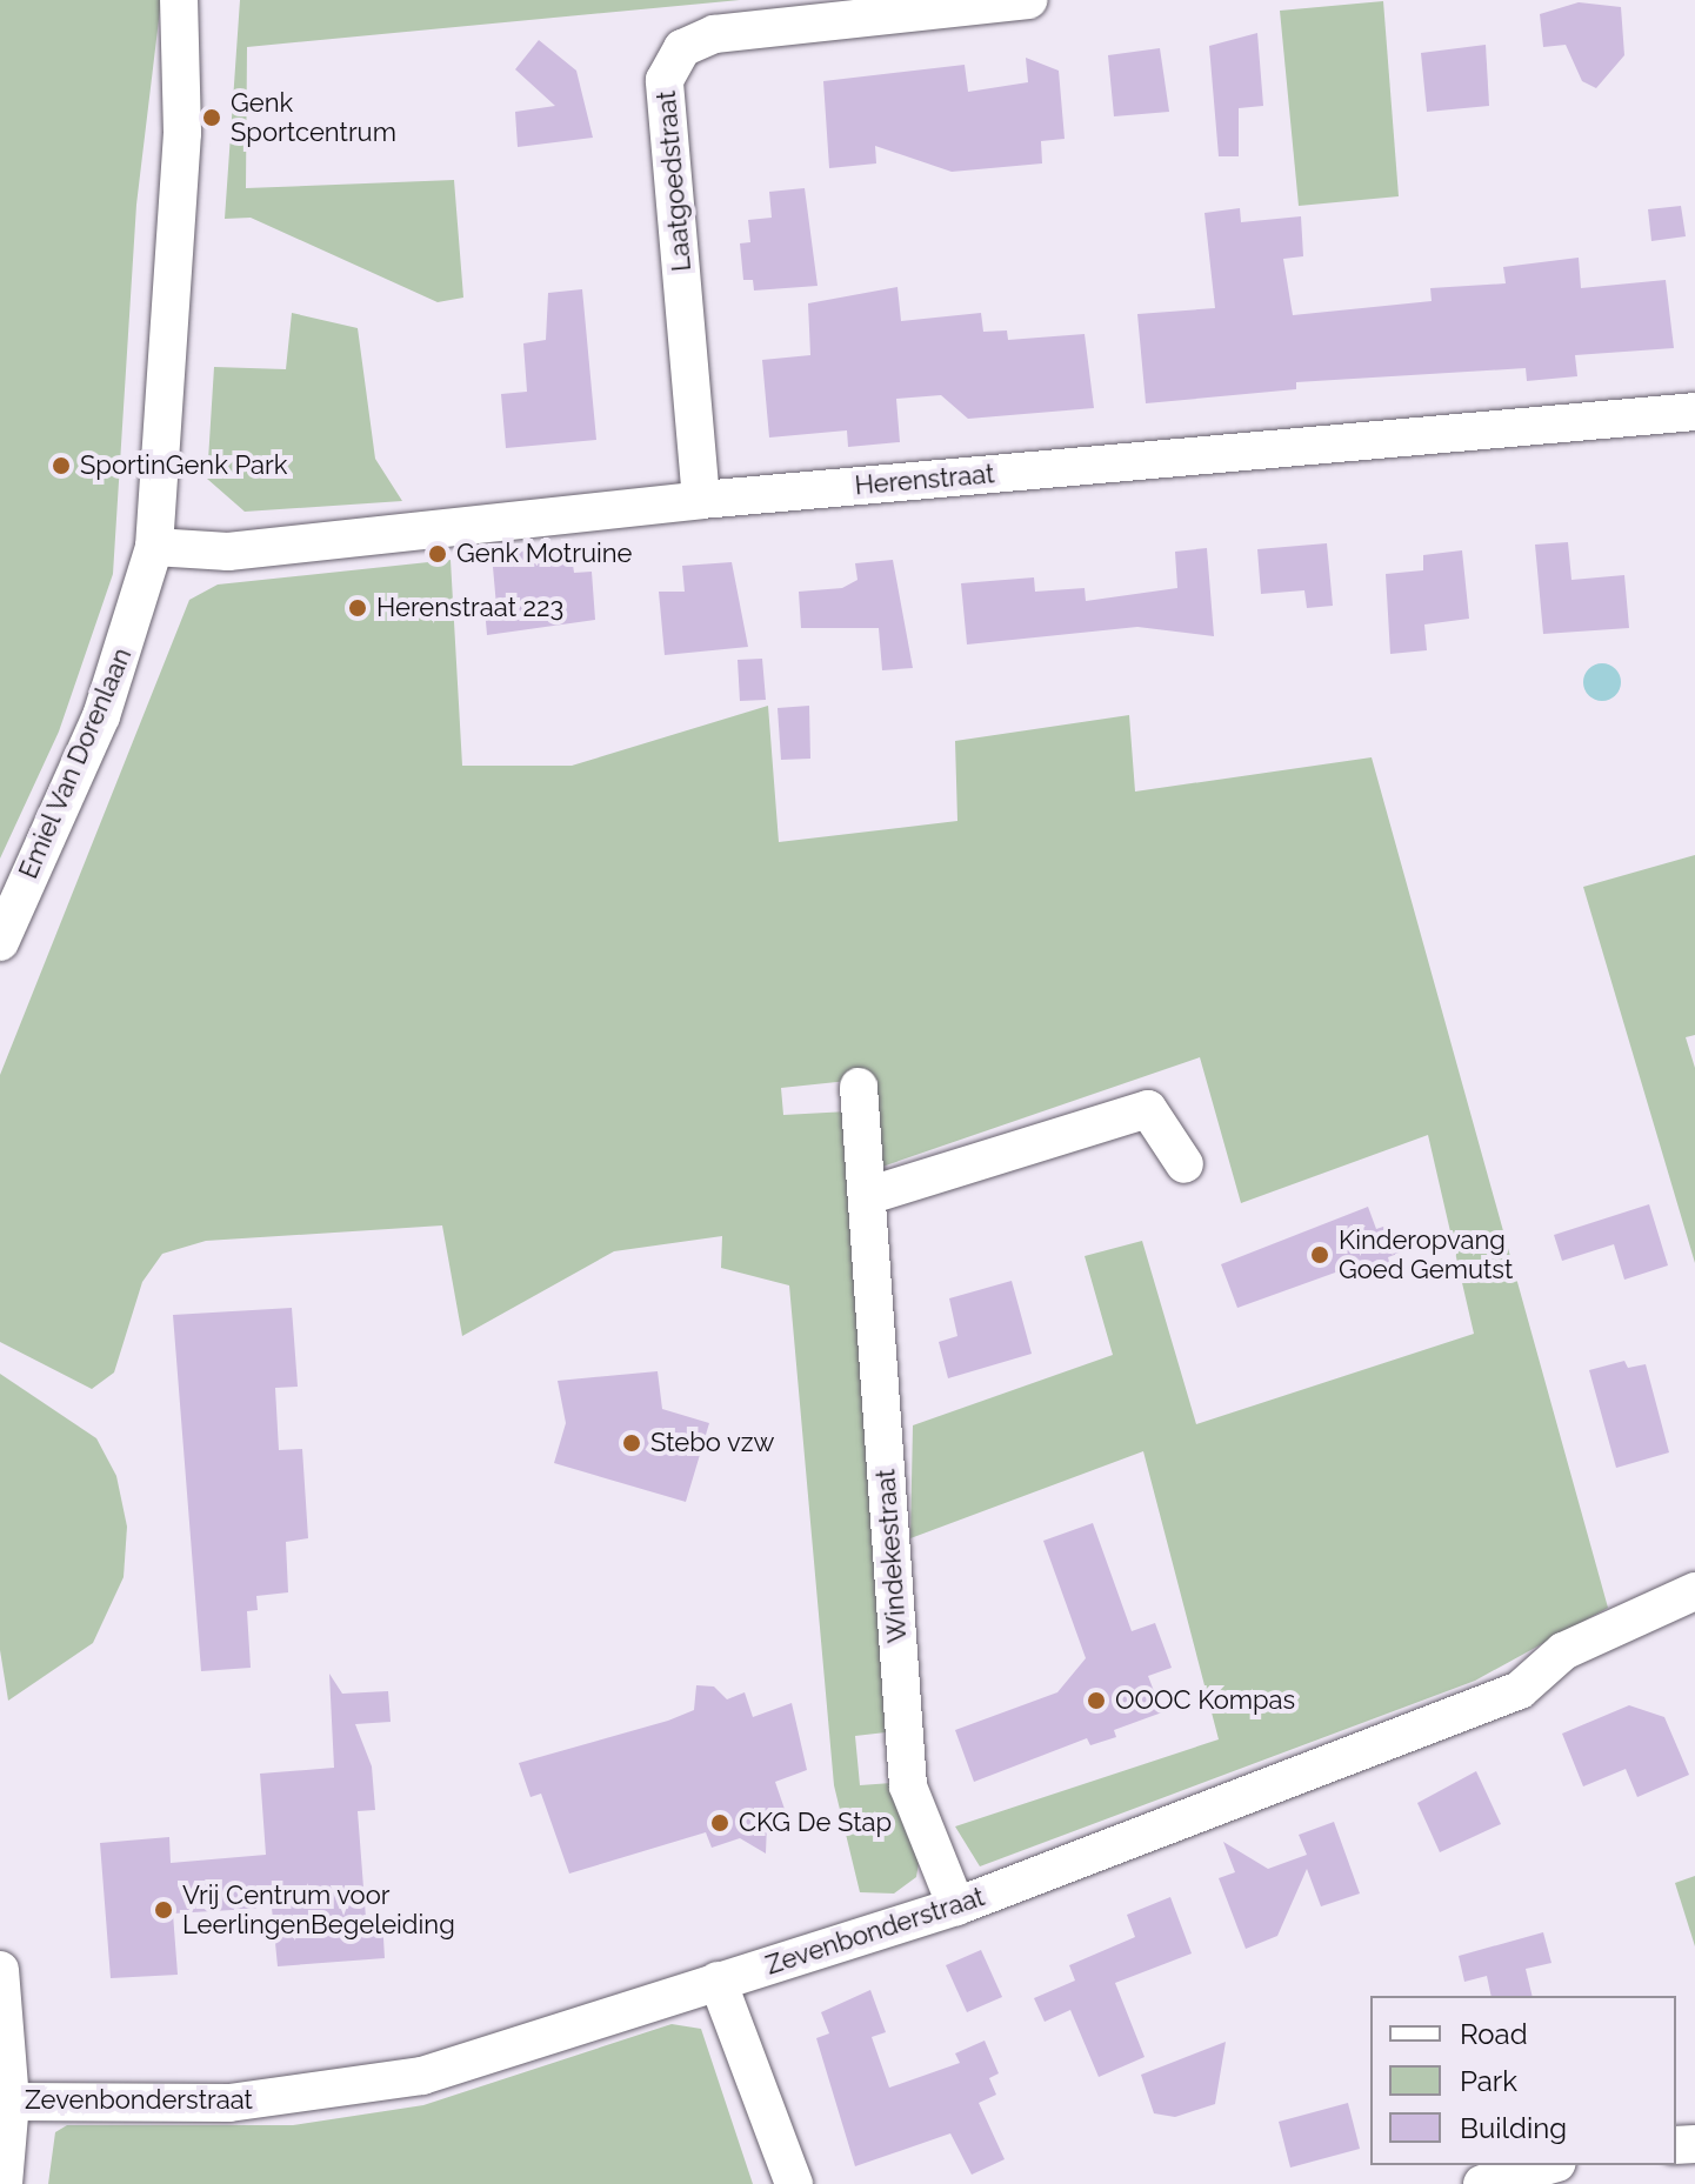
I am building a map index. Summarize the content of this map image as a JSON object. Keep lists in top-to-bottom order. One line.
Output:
{"streets":{"street":["Laatgoedstraat","Herenstraat","Emiel Van Dorenlaan","Windekestraat","Zevenbonderstraat"]},"crossings":[["Laatgoedstraat","Herenstraat"],["Herenstraat","Emiel Van Dorenlaan"],["Windekestraat","Zevenbonderstraat"]],"places":["Genk Sportcentrum","SportinGenk Park","Genk Motruine","Herenstraat 223","Kinderopvang Goed Gemutst","Stebo vzw","OOOC Kompas","CKG De Stap","Vrij Centrum voor LeerlingenBegeleiding"],"legend":["Road","Park","Building"]}
